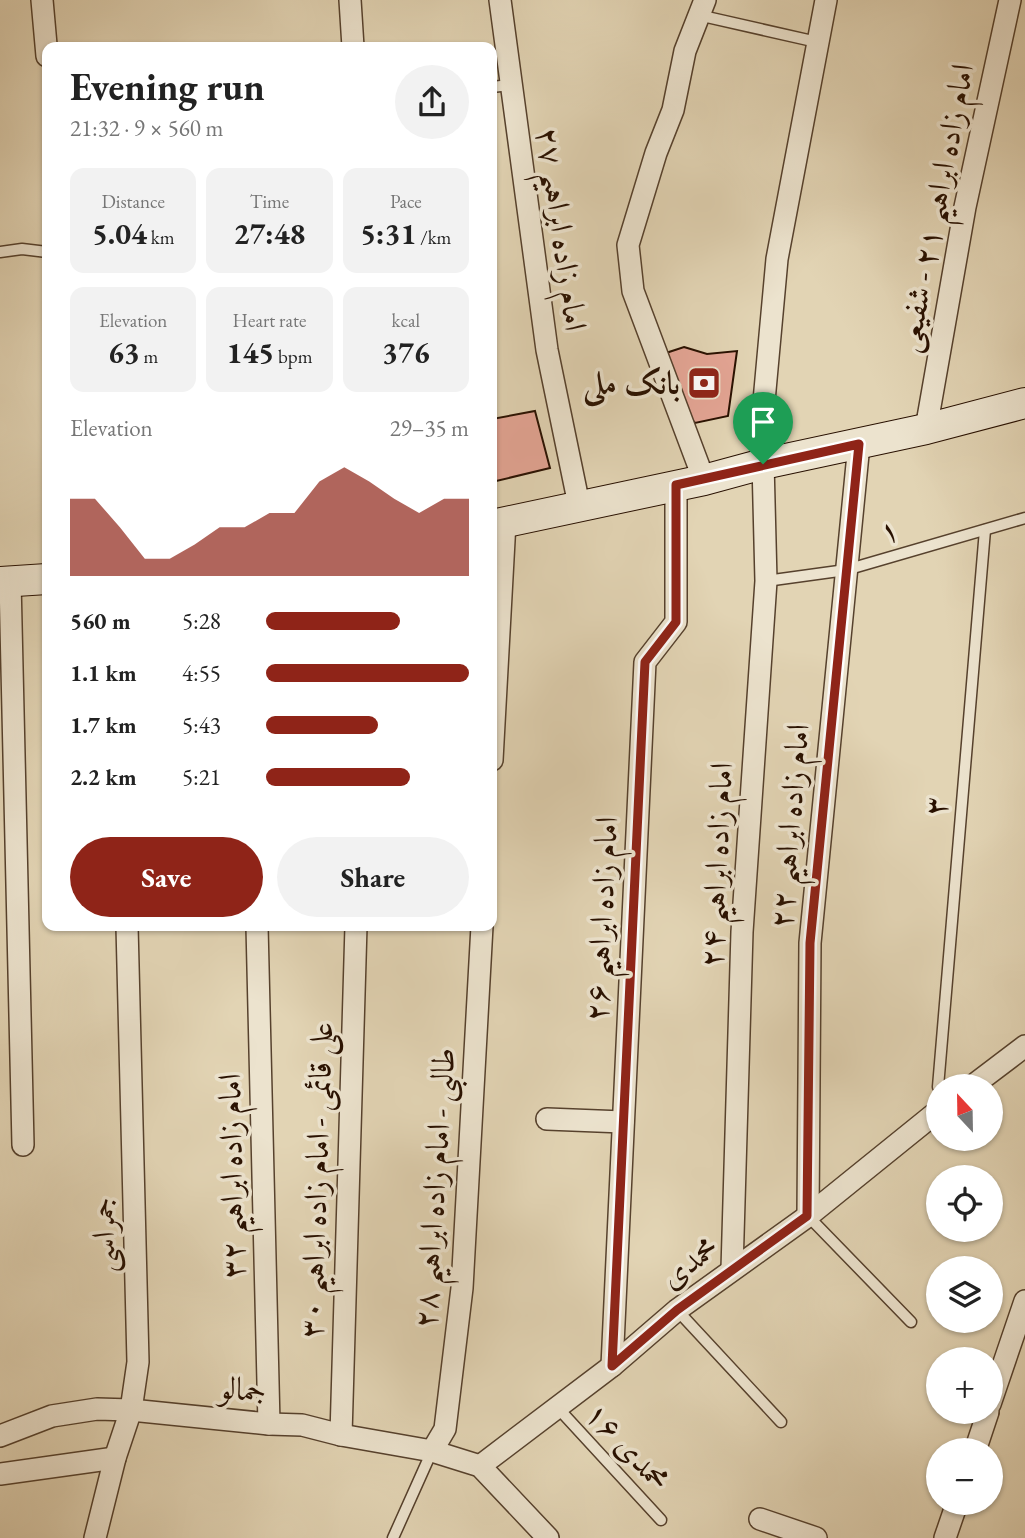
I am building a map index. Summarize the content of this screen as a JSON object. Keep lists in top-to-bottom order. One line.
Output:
{"streets":{"street":["امام زاده ابراهیم ۲۱ - شفیعی","امام زاده ابراهیم ۲۷","امام زاده ابراهیم ۲۲","امام زاده ابراهیم ۲۴","امام زاده ابراهیم ۲۶","امام زاده ابراهیم ۳۲","علی قائمی - امام زاده ابراهیم ۳۰","طالبی - امام زاده ابراهیم ۲۸","جمراسی","محمدی","جمالو"],"lane":["۱","۳","محمدی ۱۶"]},"crossings":[["۱","۳"],["۱","امام زاده ابراهیم ۲۲"],["۱","امام زاده ابراهیم ۲۴"],["امام زاده ابراهیم ۲۲","محمدی"],["امام زاده ابراهیم ۲۴","محمدی"],["امام زاده ابراهیم ۲۶","محمدی"],["امام زاده ابراهیم ۳۲","جمالو"],["علی قائمی - امام زاده ابراهیم ۳۰","جمالو"],["طالبی - امام زاده ابراهیم ۲۸","جمالو"],["جمراسی","جمالو"],["محمدی","جمالو"],["محمدی","محمدی ۱۶"]],"places":{"bank":["بانک ملی"]},"north":"top","page":{"heading":["Evening run","21:32 · 9 × 560 m"],"stats":[["Distance","5.04 km"],["Time","27:48"],["Pace","5:31 /km"],["Elevation","63 m"],["Heart rate","145 bpm"],["kcal","376"]],"chart":["Elevation","29–35 m"],"list":[{"name":"560 m","note":"5:28"},{"name":"1.1 km","note":"4:55"},{"name":"1.7 km","note":"5:43"},{"name":"2.2 km","note":"5:21"}],"buttons":["Save","Share"],"map_buttons":["+","−"]}}
